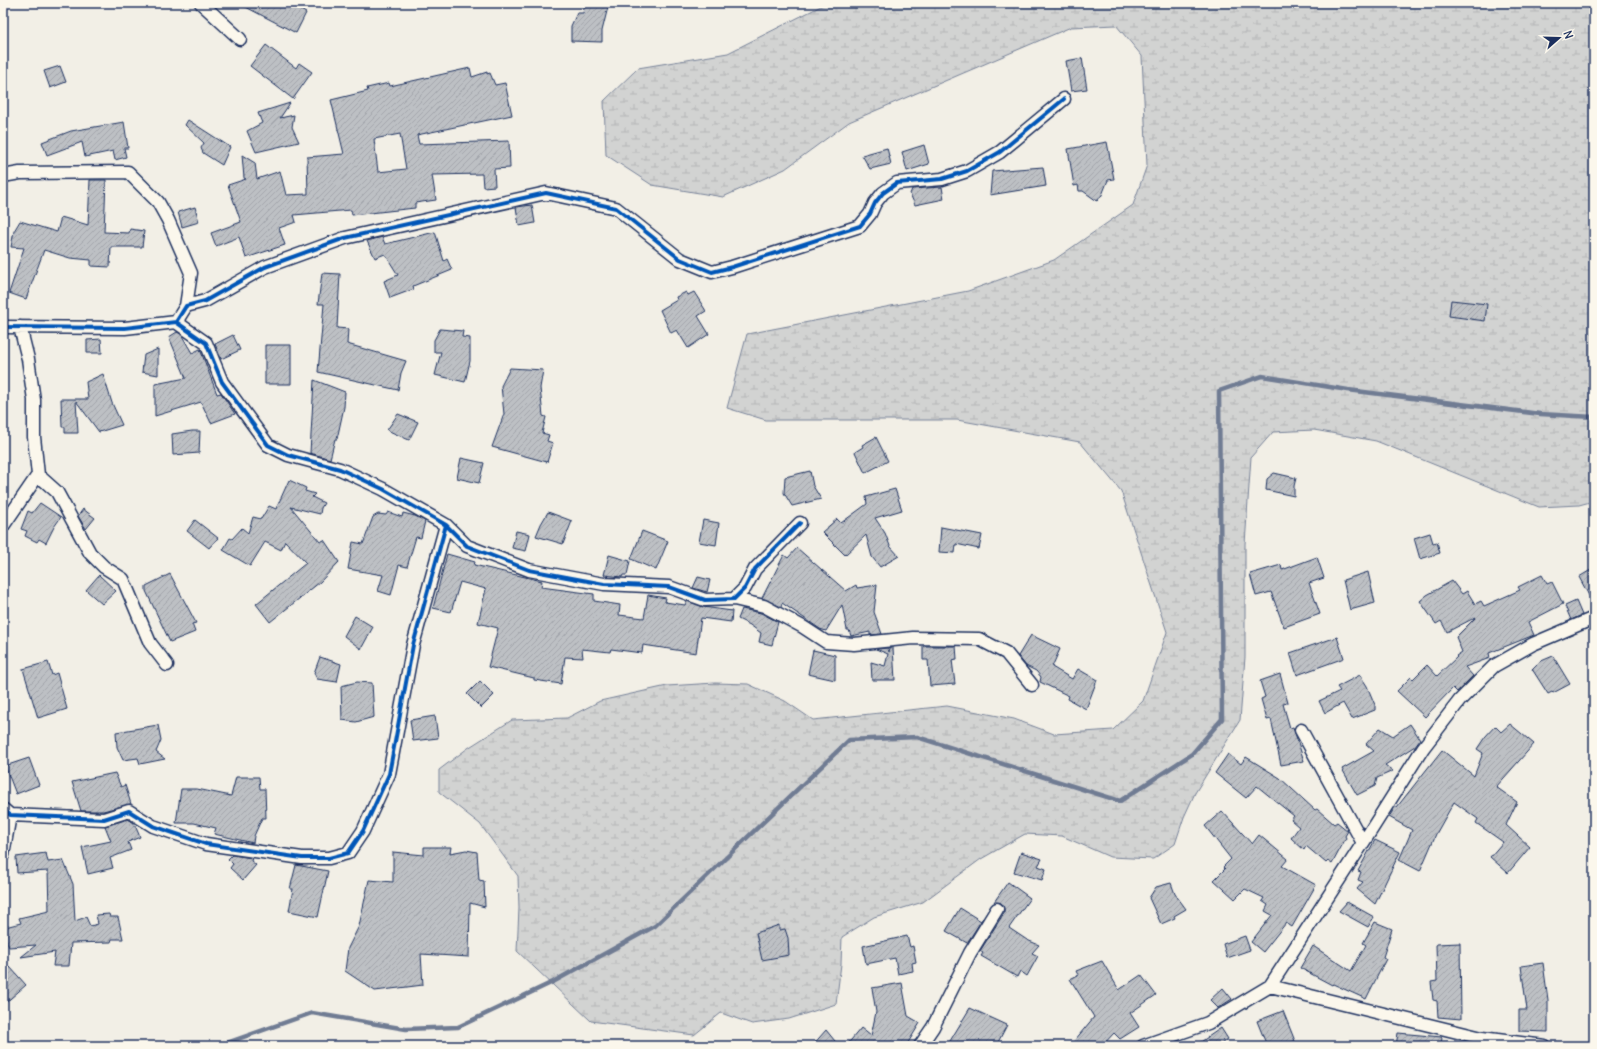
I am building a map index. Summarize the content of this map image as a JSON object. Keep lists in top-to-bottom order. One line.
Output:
{"north":"right"}
